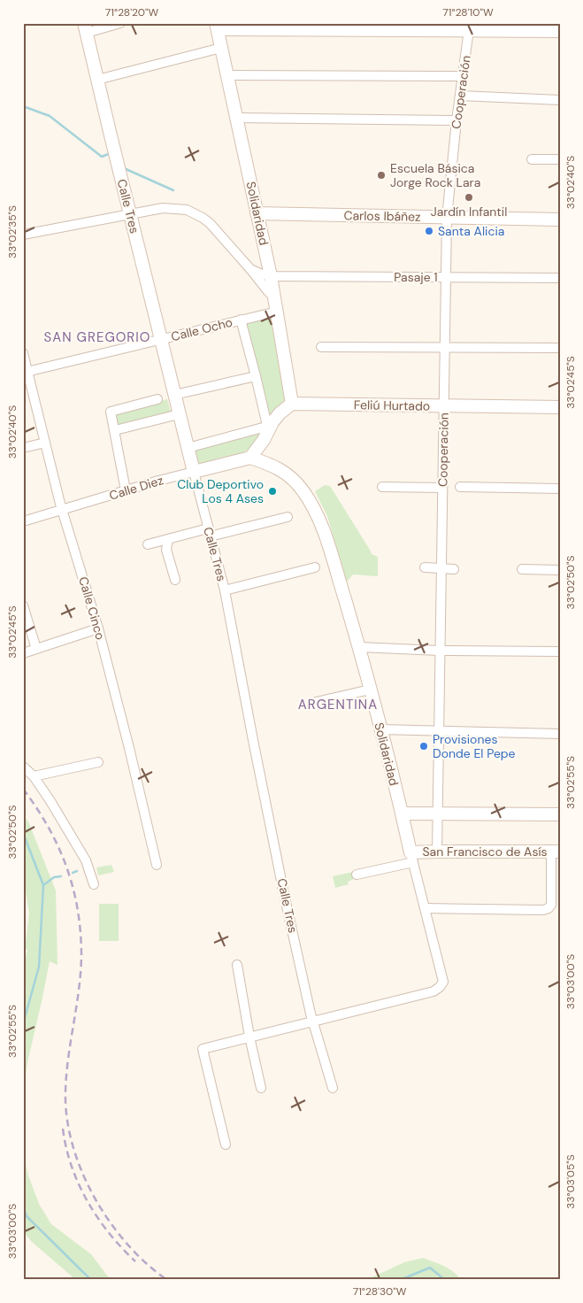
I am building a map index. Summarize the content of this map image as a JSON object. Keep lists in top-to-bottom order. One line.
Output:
{"streets":{"main road":["Calle Tres","Solidaridad","Carlos Ibáñez","Feliú Hurtado","Calle Diez","San Francisco de Asís"],"street":["Cooperación","Pasaje 1","Calle Ocho","Calle Cinco"]},"crossings":[["Cooperación","Carlos Ibáñez"],["Cooperación","Pasaje 1"],["Cooperación","Feliú Hurtado"],["Cooperación","San Francisco de Asís"],["Calle Tres","Solidaridad"],["Calle Tres","Calle Ocho"],["Calle Tres","Calle Diez"],["Solidaridad","Carlos Ibáñez"],["Solidaridad","Pasaje 1"],["Solidaridad","Calle Ocho"],["Solidaridad","Feliú Hurtado"],["Solidaridad","Calle Diez"],["Solidaridad","San Francisco de Asís"],["Calle Ocho","Calle Cinco"],["Calle Diez","Calle Cinco"]],"districts":["SAN GREGORIO","ARGENTINA"],"places":["Escuela Básica Jorge Rock Lara","Jardín Infantil","Santa Alicia","Club Deportivo Los 4 Ases","Provisiones Donde El Pepe"],"coordinates":["71°28'20\"W","71°28'10\"W","33°02'40\"S","33°02'35\"S","33°02'45\"S","33°02'50\"S","33°02'55\"S","33°03'00\"S","33°03'05\"S","71°28'30\"W"]}
